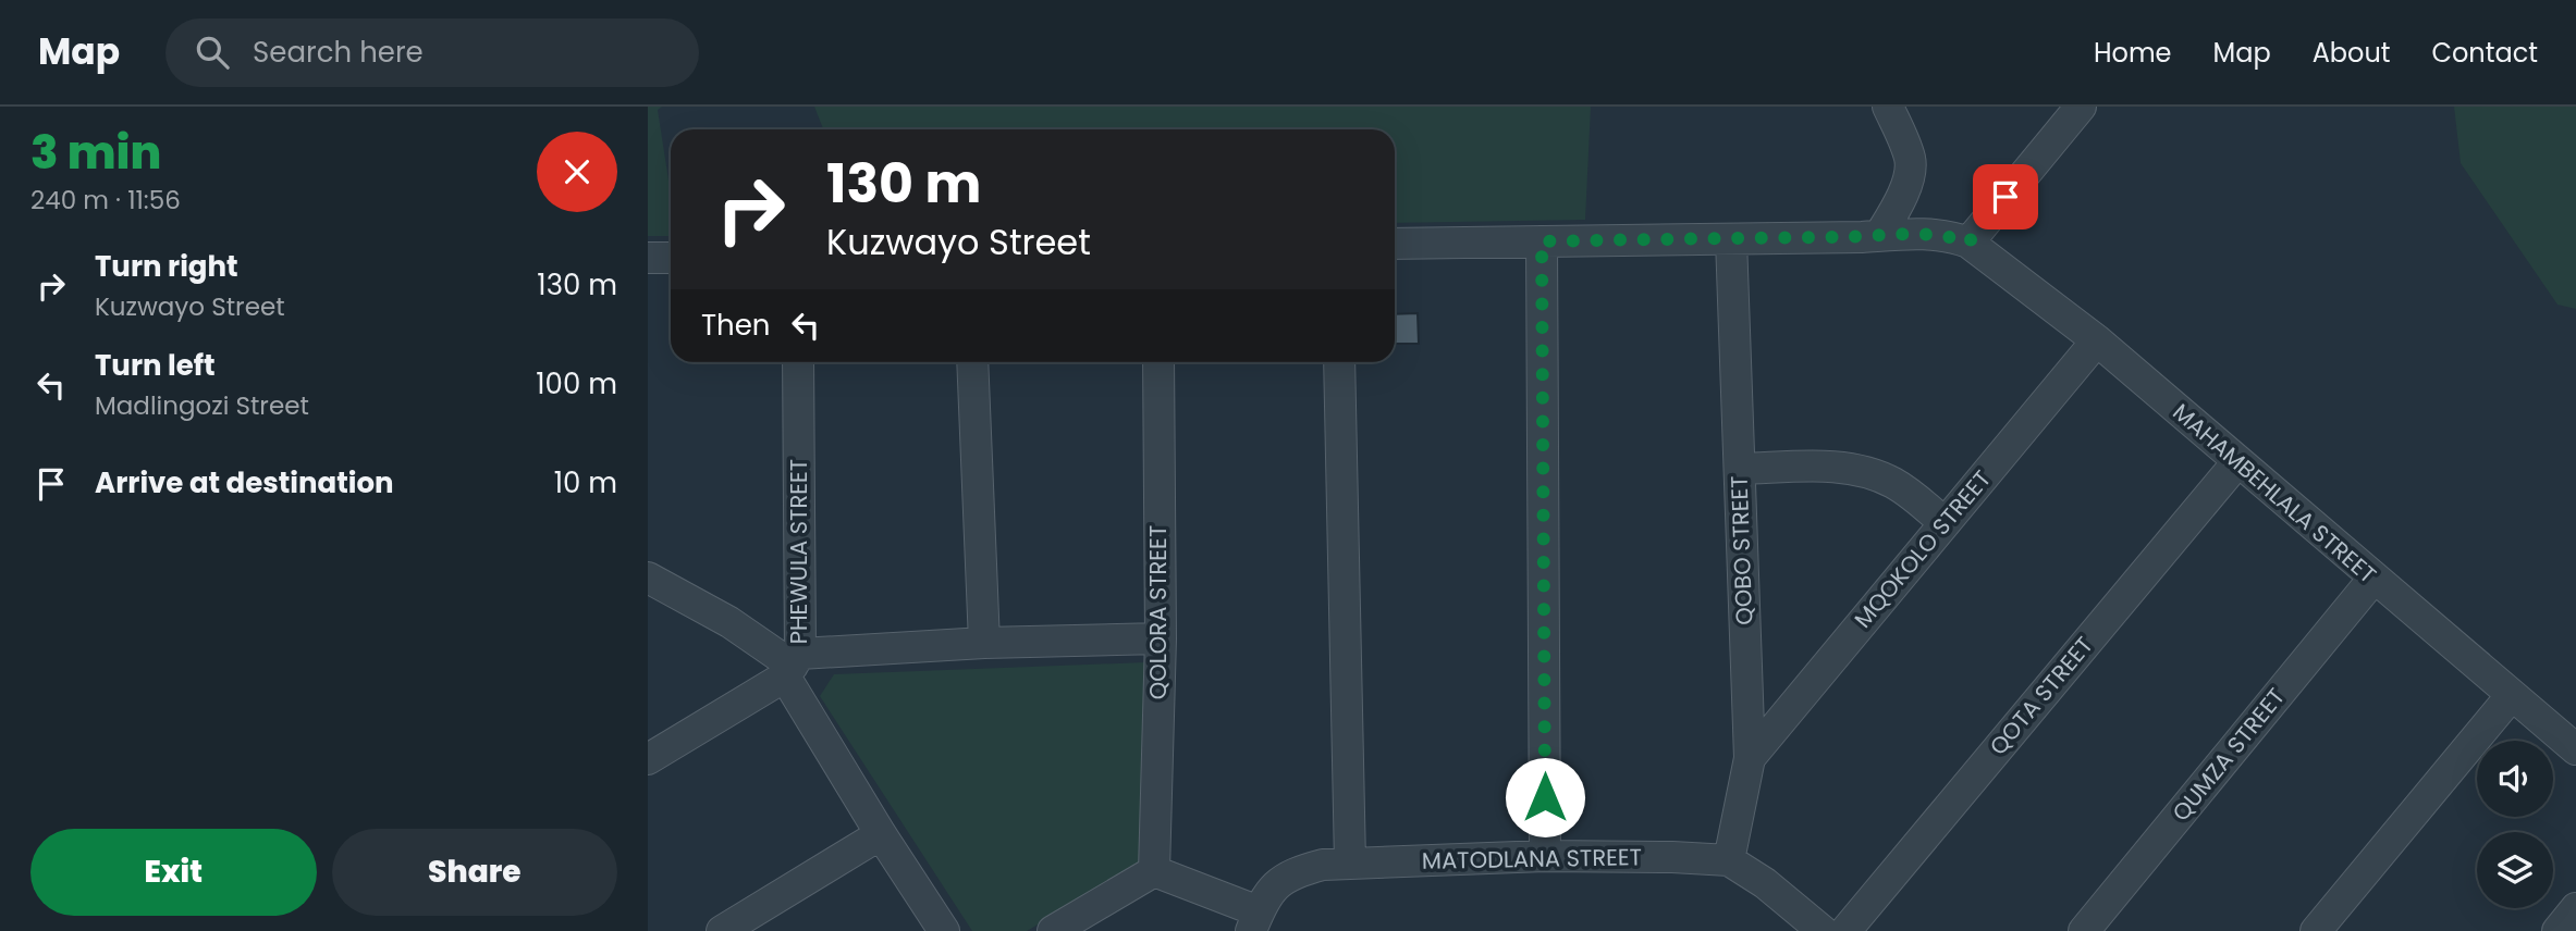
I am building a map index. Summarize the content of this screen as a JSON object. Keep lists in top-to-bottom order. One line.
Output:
{"streets":{"street":["MAHAMBEHLALA STREET","MQOKOLO STREET","QOBO STREET","PHEWULA STREET","QOLORA STREET","QOTA STREET","QUMZA STREET","MATODLANA STREET"]},"crossings":[["MAHAMBEHLALA STREET","MQOKOLO STREET"],["MAHAMBEHLALA STREET","QOTA STREET"],["MAHAMBEHLALA STREET","QUMZA STREET"],["MQOKOLO STREET","QOBO STREET"],["QOBO STREET","MATODLANA STREET"]],"page":{"header":"Map","search":"Search here","nav":["Home","Map","About","Contact"],"heading":["3 min","240 m · 11:56"],"turn":["130 m","Kuzwayo Street"],"list":[{"name":"Turn right","note":"Kuzwayo Street","value":"130 m"},{"name":"Turn left","note":"Madlingozi Street","value":"100 m"},{"name":"Arrive at destination","value":"10 m"}],"then":"Then","buttons":["Exit","Share"]}}
